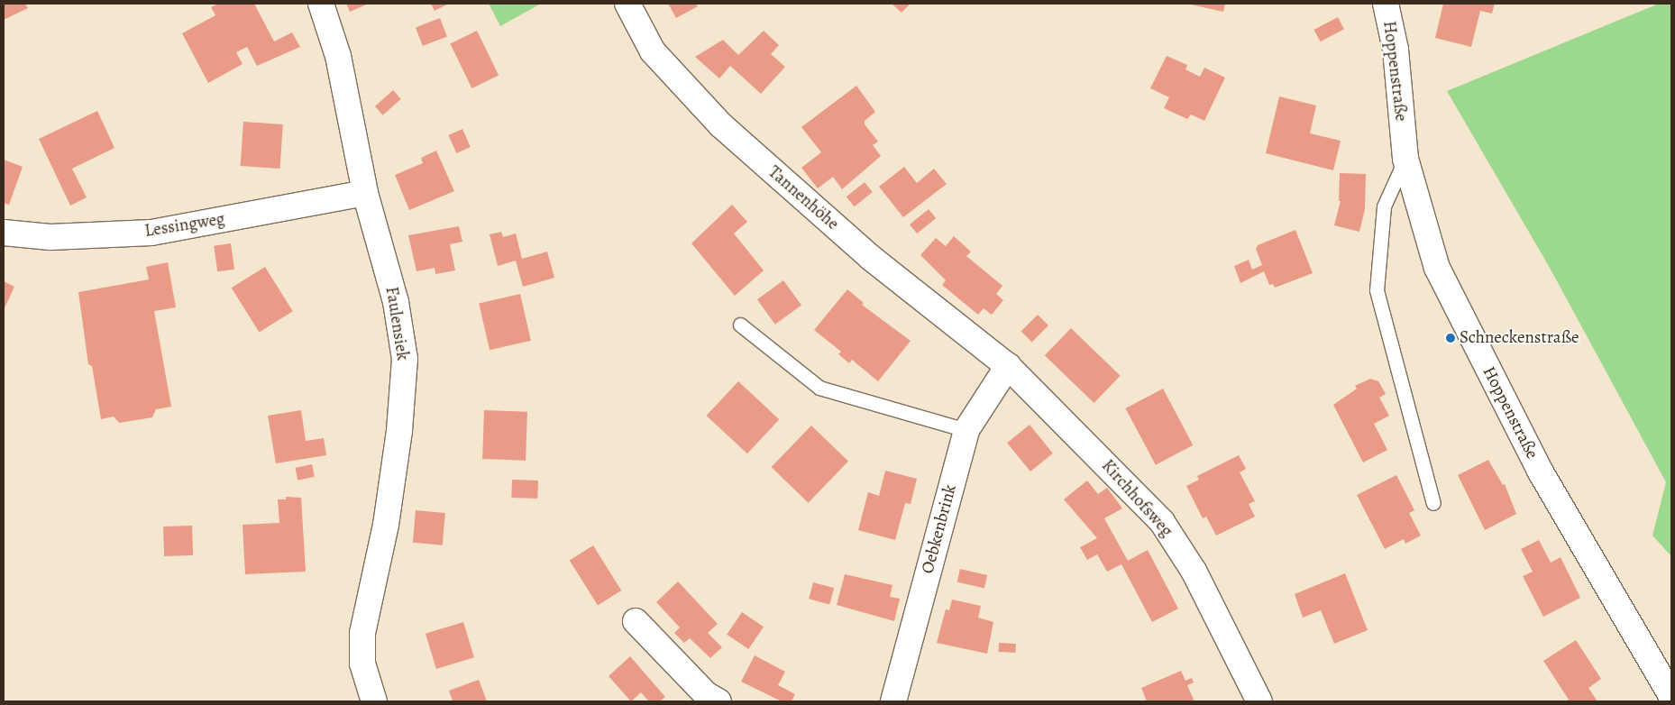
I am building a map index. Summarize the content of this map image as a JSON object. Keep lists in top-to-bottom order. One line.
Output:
{"streets":{"street":["Hoppenstraße","Tannenhöhe","Lessingweg","Faulensiek","Kirchhofsweg","Oebkenbrink"]},"crossings":[["Tannenhöhe","Kirchhofsweg"],["Tannenhöhe","Oebkenbrink"],["Lessingweg","Faulensiek"],["Kirchhofsweg","Oebkenbrink"]],"places":["Schneckenstraße"]}
